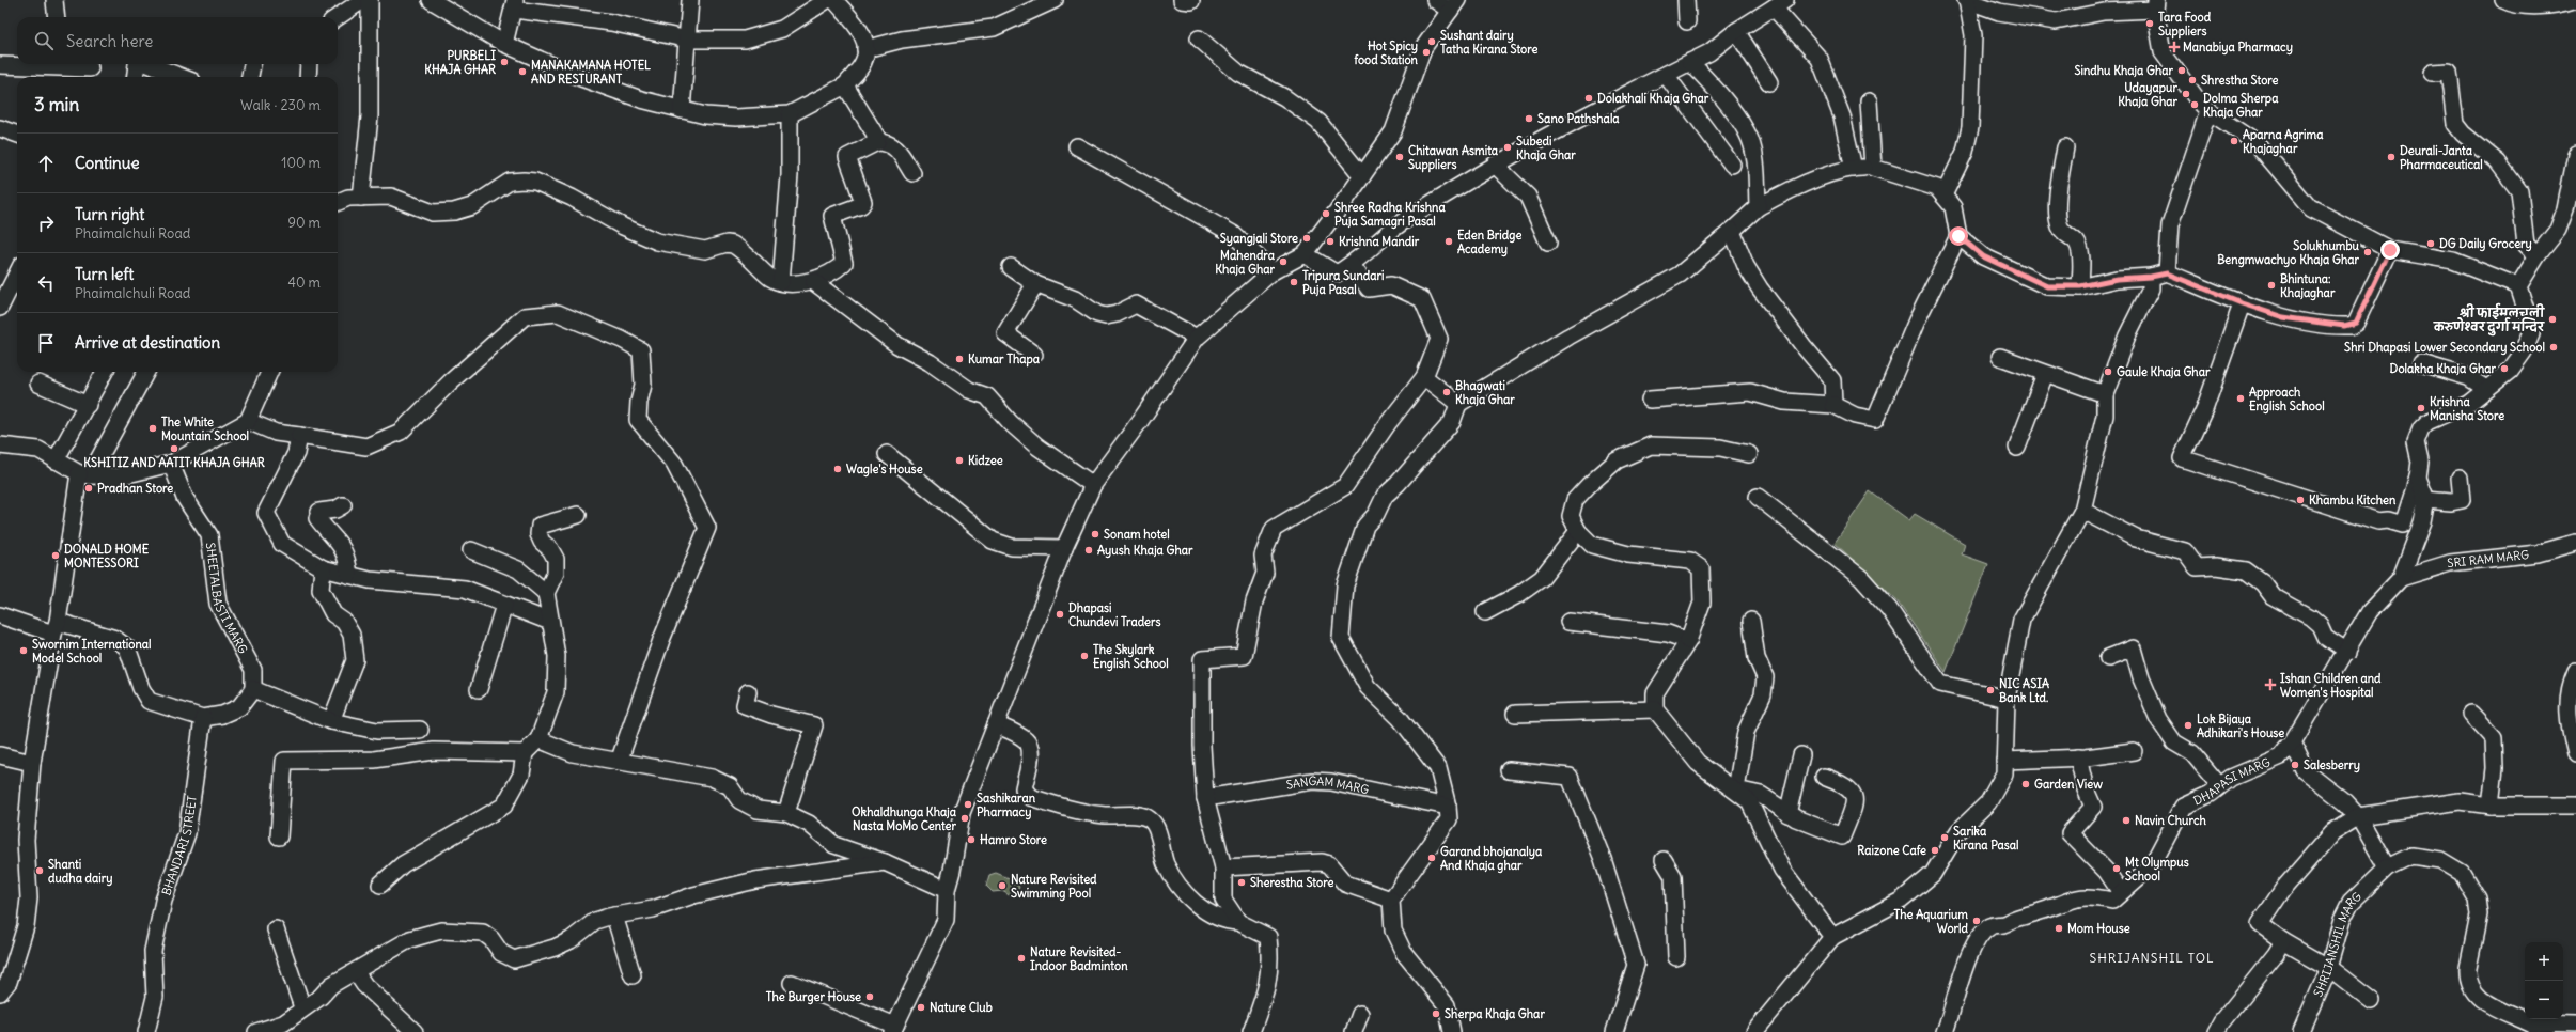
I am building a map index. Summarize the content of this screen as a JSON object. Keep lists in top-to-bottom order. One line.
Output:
{"streets":{"street":["SRI RAM MARG","SHEETALBASTI MARG","DHAPASI MARG","SANGAM MARG","BHANDARI STREET","SHRIJANSHIL MARG"]},"crossings":[["SRI RAM MARG","DHAPASI MARG"]],"districts":["SHRIJANSHIL TOL"],"places":{"other":["Tara Food Suppliers","Sushant dairy Tatha Kirana Store","Hot Spicy food Station","PURBELI KHAJA GHAR","Sindhu Khaja Ghar","MANAKAMANA HOTEL AND RESTURANT","Shrestha Store","Udayapur Khaja Ghar","Dolakhali Khaja Ghar","Dolma Sherpa Khaja Ghar","Sano Pathshala","Aparna Agrima Khajaghar","Subedi Khaja Ghar","Chitawan Asmita Suppliers","Deurali-Janta Pharmaceutical","Shree Radha Krishna Puja Samagri Pasal","Syangjali Store","Krishna Mandir","Eden Bridge Academy","DG Daily Grocery","Solukhumbu Bengmwachyo Khaja Ghar","Mahendra Khaja Ghar","Tripura Sundari Puja Pasal","Bhintuna: Khajaghar","श्री फाईमलचुली करुणेश्वर दुर्गा मन्दिर","Shri Dhapasi Lower Secondary School","Kumar Thapa","Dolakha Khaja Ghar","Gaule Khaja Ghar","Bhagwati Khaja Ghar","Approach English School","Krishna Manisha Store","The White Mountain School","KSHITIZ AND AATIT KHAJA GHAR","Kidzee","Wagle's House","Pradhan Store","Khambu Kitchen","Sonam hotel","Ayush Khaja Ghar","DONALD HOME MONTESSORI","Dhapasi Chundevi Traders","Swornim International Model School","The Skylark English School","NIC ASIA Bank Ltd.","Lok Bijaya Adhikari's House","Salesberry","Garden View","Sashikaran Pharmacy","Okhaldhunga Khaja Nasta MoMo Center","Navin Church","Sarika Kirana Pasal","Hamro Store","Raizone Cafe","Garand bhojanalya And Khaja ghar","Mt Olympus School","Shanti dudha dairy","Sherestha Store","Nature Revisited Swimming Pool","The Aquarium World","Mom House","Nature Revisited- Indoor Badminton","The Burger House","Nature Club","Sherpa Khaja Ghar"],"health":["Manabiya Pharmacy","Ishan Children and Women's Hospital"]},"page":{"search":"Search here","heading":["3 min","Walk · 230 m"],"list":[["Continue","100 m"],["Turn right","Phaimalchuli Road","90 m"],["Turn left","Phaimalchuli Road","40 m"],"Arrive at destination"],"map_buttons":["+","−"]}}
